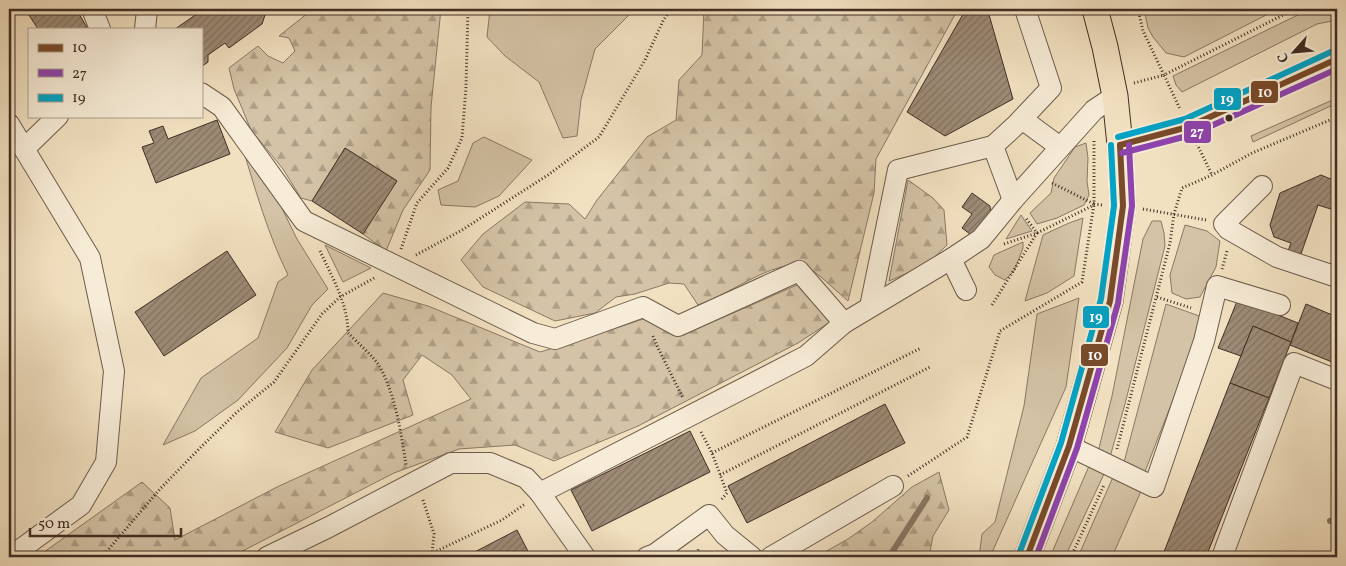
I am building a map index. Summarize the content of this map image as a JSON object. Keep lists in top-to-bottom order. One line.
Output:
{"lines":["transit line 19","transit line 10","transit line 27"],"legend":["10","27","19"],"scale_bar":"50 m","north":"bottom left"}
